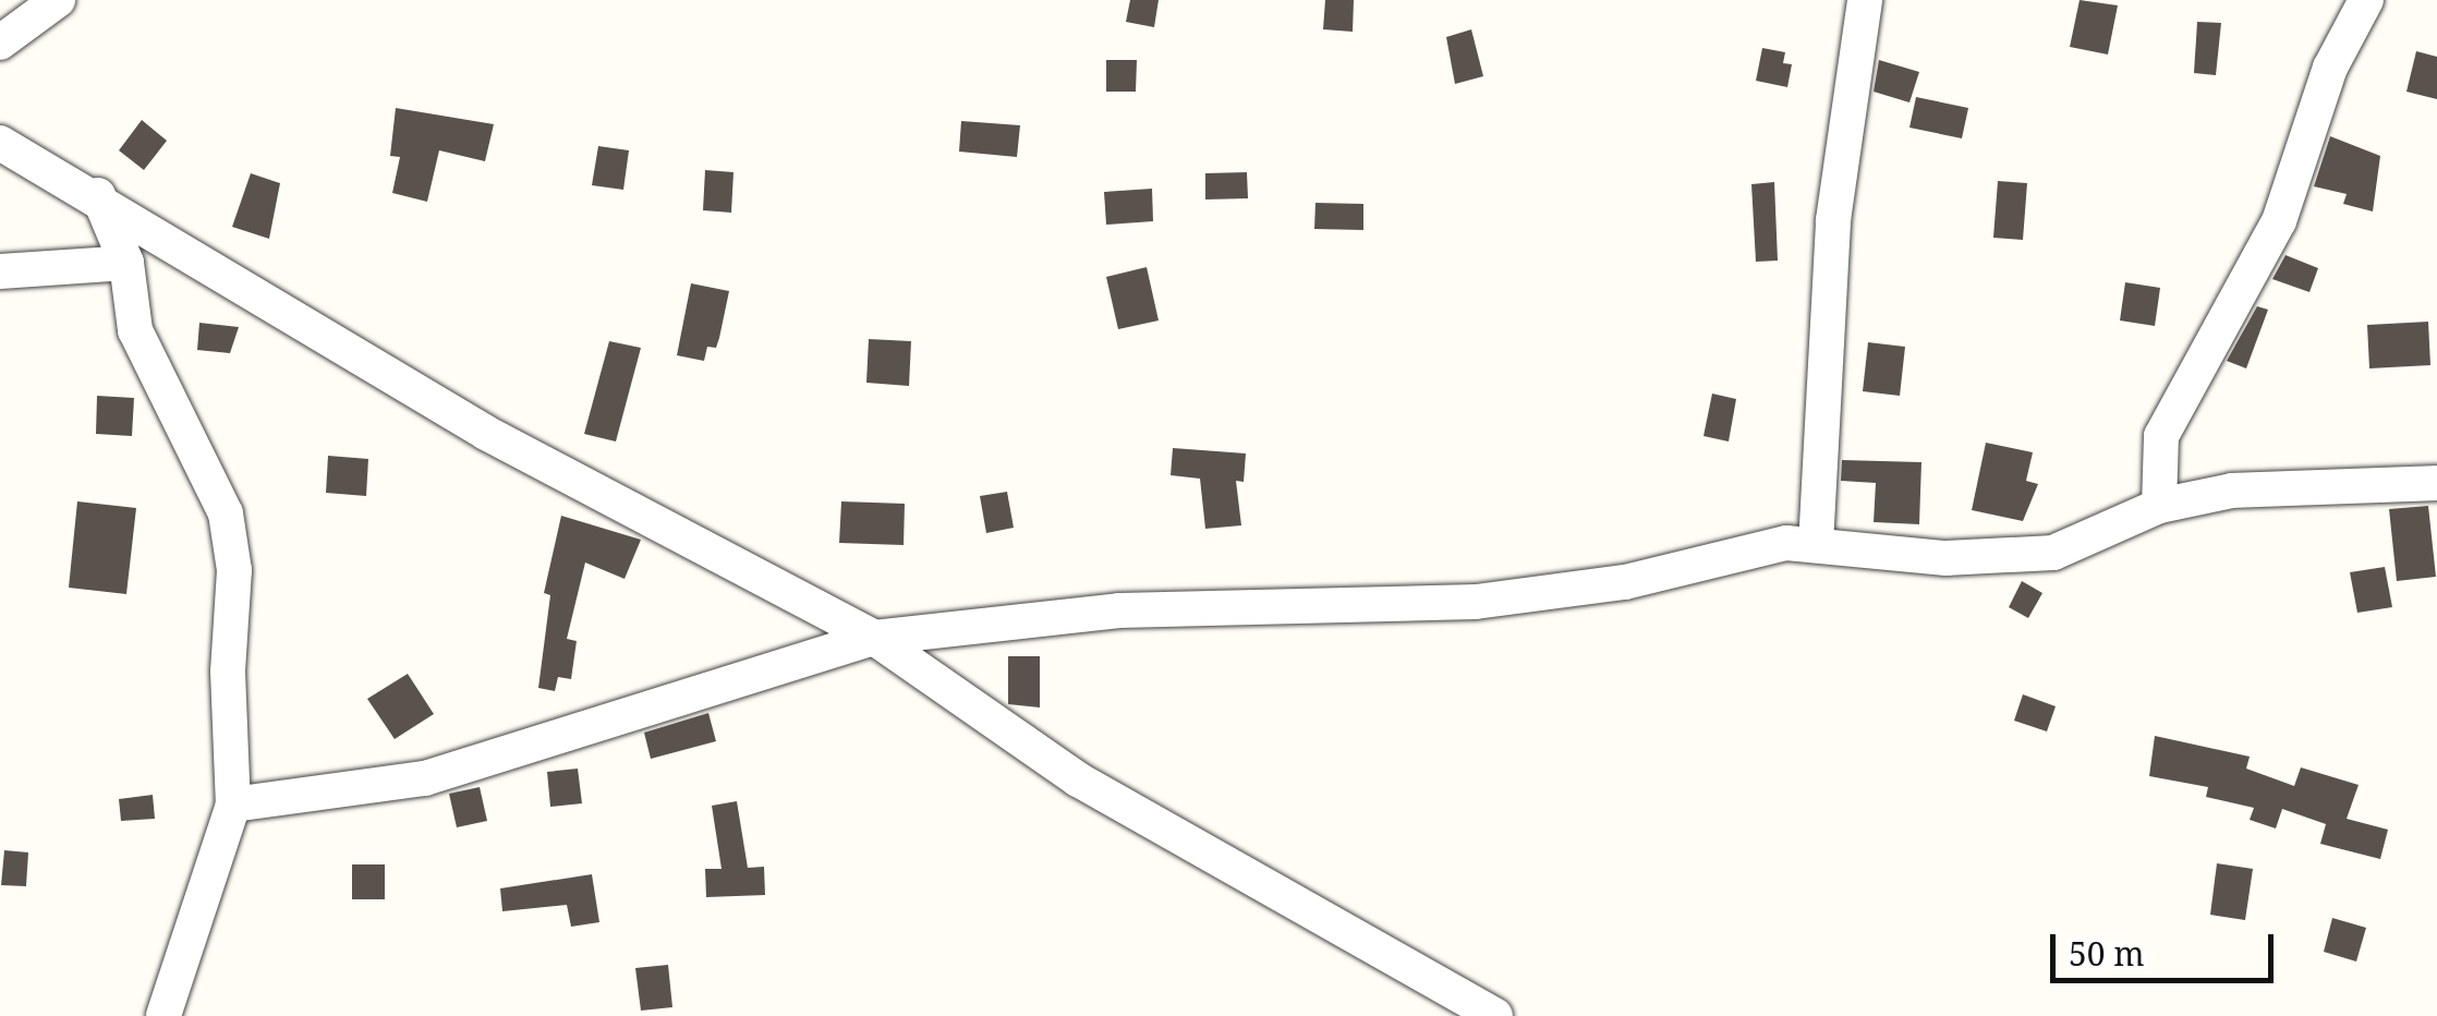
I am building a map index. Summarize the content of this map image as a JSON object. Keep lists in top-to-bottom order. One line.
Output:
{"scale_bar":"50 m"}
